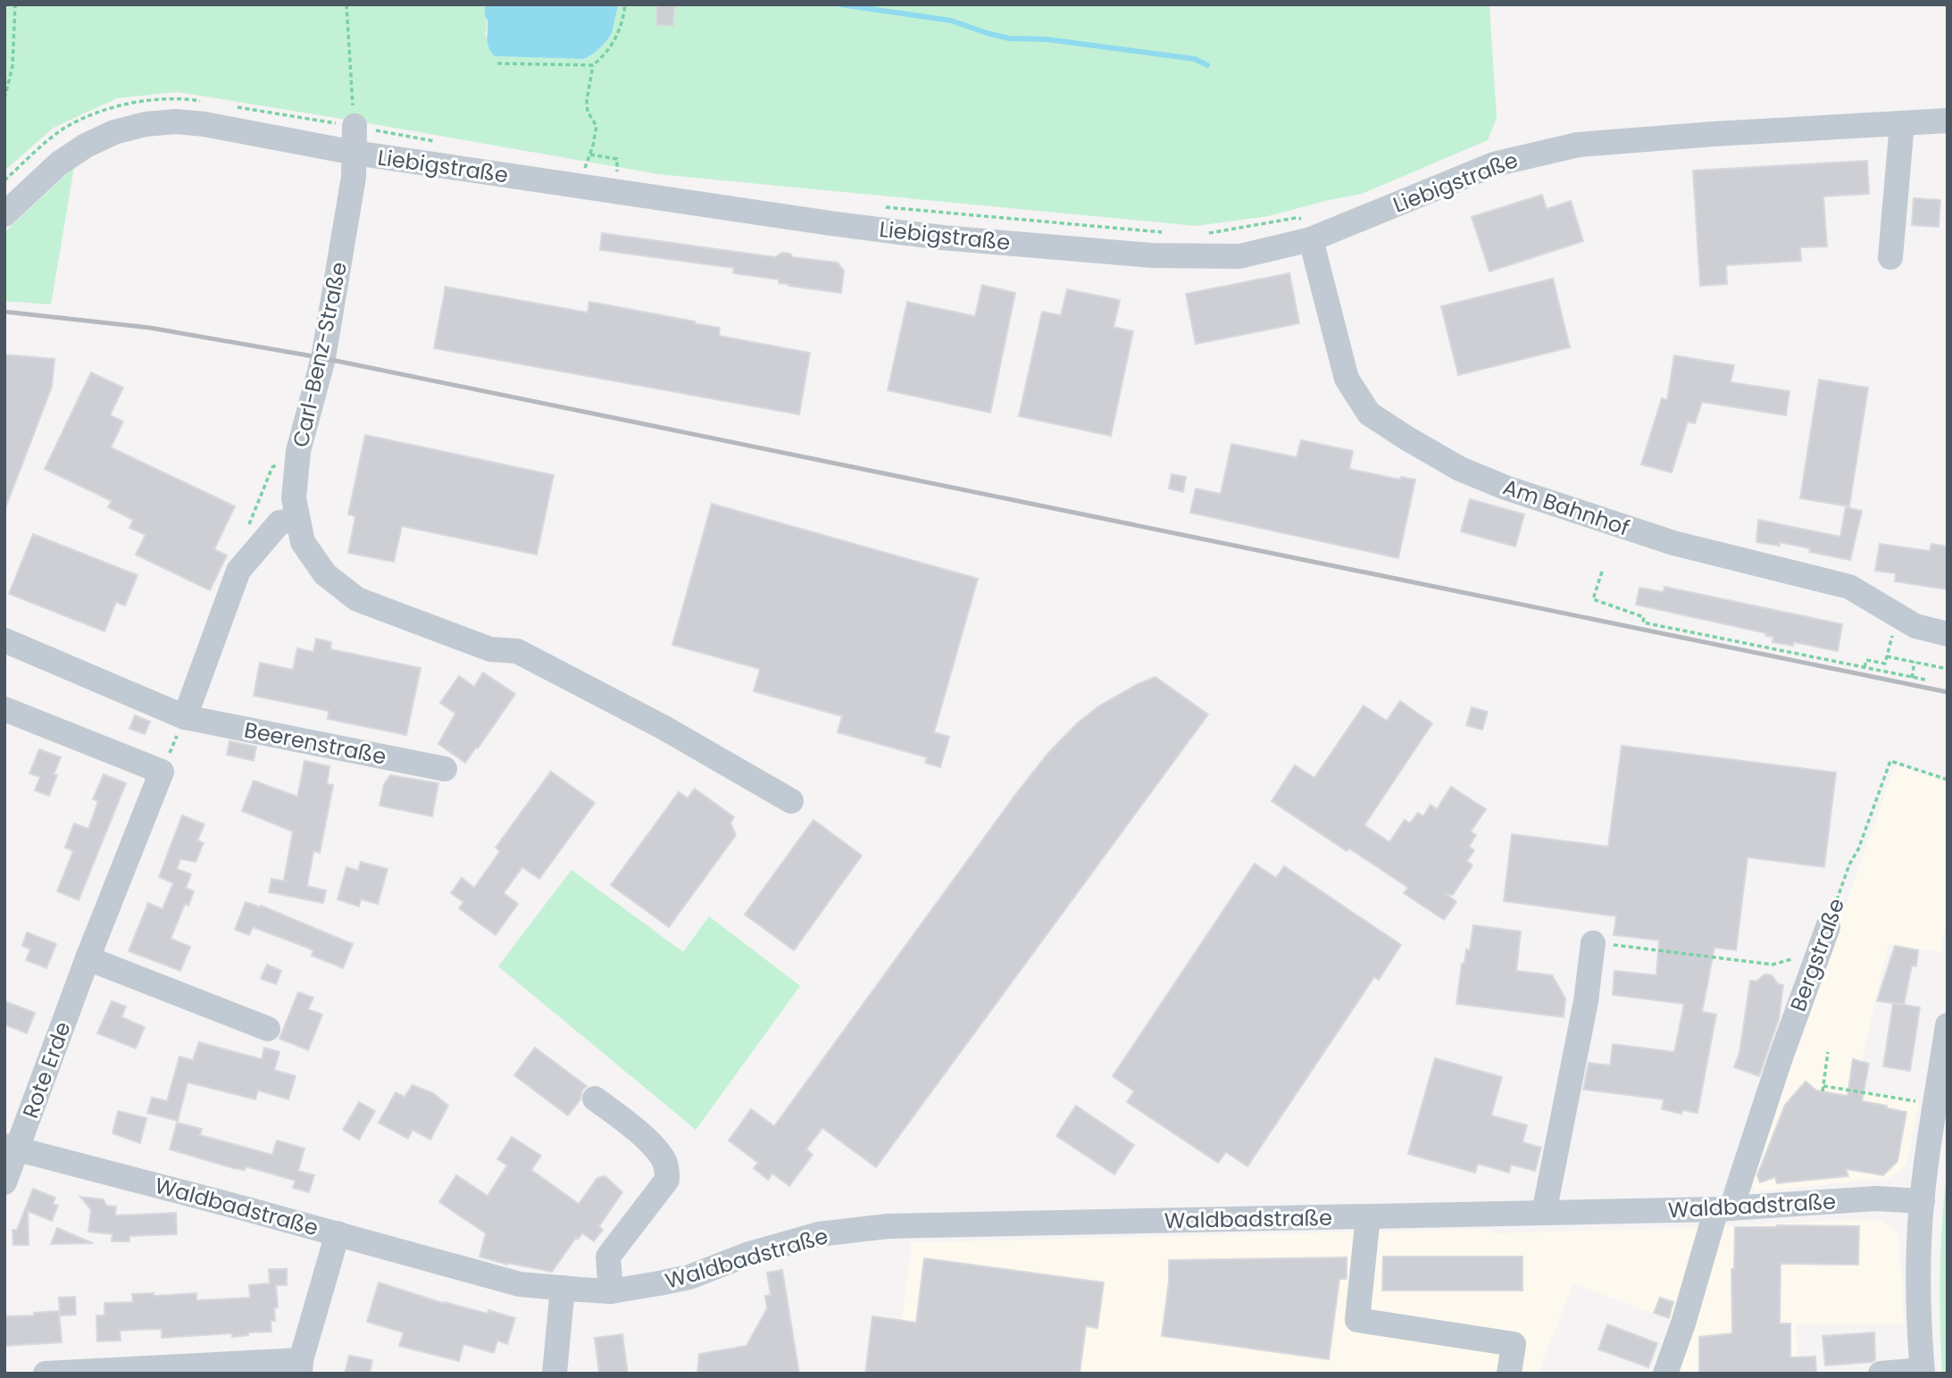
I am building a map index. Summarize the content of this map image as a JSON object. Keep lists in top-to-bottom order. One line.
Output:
{"streets":{"street":["Liebigstraße","Carl-Benz-Straße","Am Bahnhof","Beerenstraße","Bergstraße","Rote Erde","Waldbadstraße"]},"crossings":[["Liebigstraße","Carl-Benz-Straße"],["Liebigstraße","Am Bahnhof"],["Bergstraße","Waldbadstraße"],["Rote Erde","Waldbadstraße"]]}
